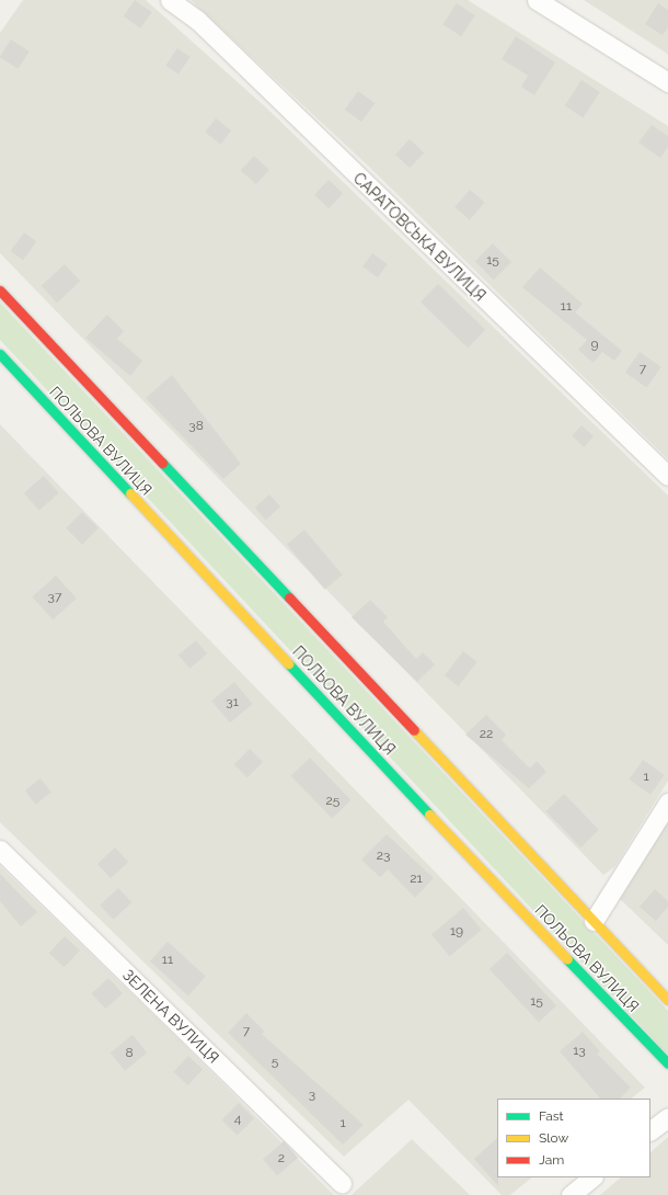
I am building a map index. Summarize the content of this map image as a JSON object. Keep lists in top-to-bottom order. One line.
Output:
{"streets":{"main road":["ПОЛЬОВА ВУЛИЦЯ"],"street":["САРАТОВСЬКА ВУЛИЦЯ","ЗЕЛЕНА ВУЛИЦЯ"]},"house_numbers":["15","11","9","7","38","37","31","22","1","25","23","21","19","11","15","7","13","8","5","3","4","1","2"],"legend":["Fast","Slow","Jam"]}
